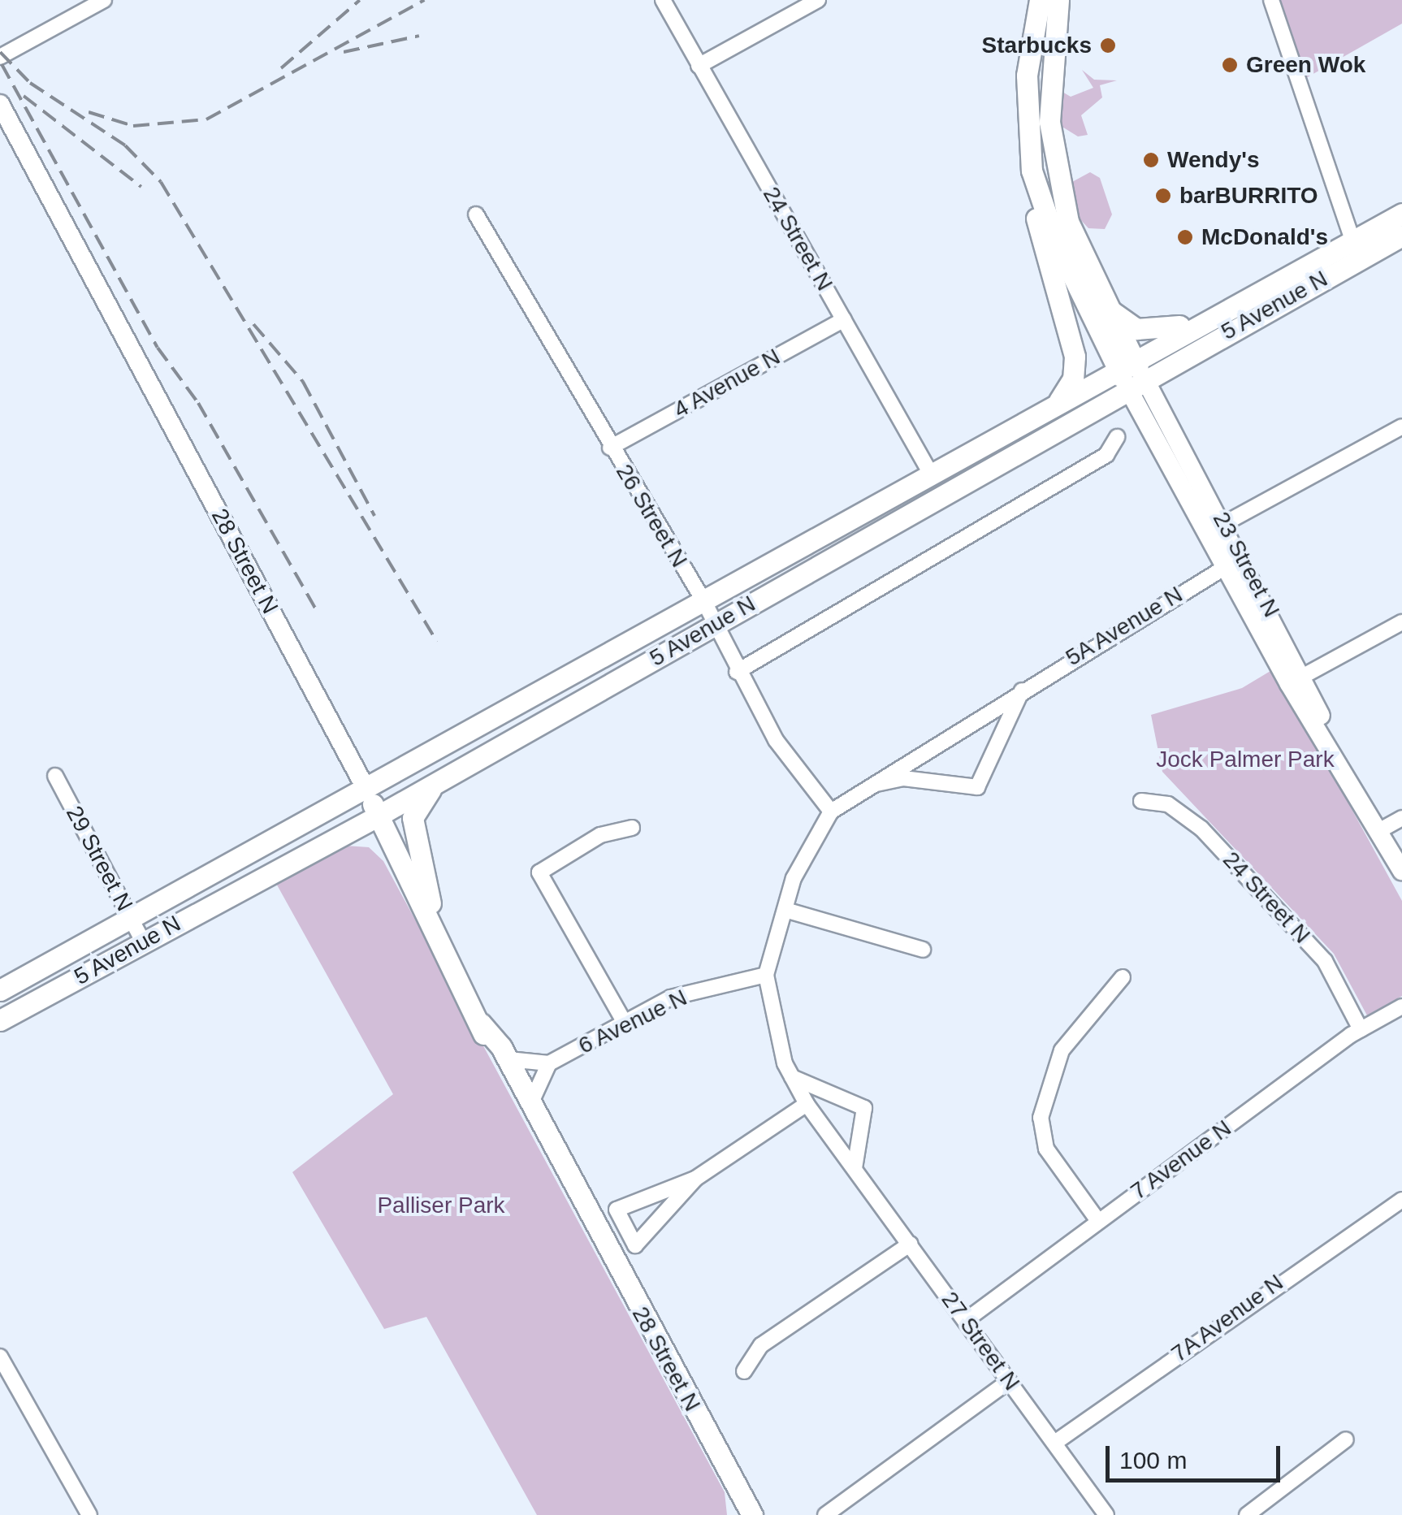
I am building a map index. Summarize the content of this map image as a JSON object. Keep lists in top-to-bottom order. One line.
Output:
{"streets":{"main road":["5 Avenue N","28 Street N"],"street":["24 Street N","4 Avenue N","26 Street N","23 Street N","5A Avenue N","29 Street N","6 Avenue N","7 Avenue N","7A Avenue N","27 Street N"]},"crossings":[["24 Street N","5 Avenue N"],["24 Street N","4 Avenue N"],["24 Street N","7 Avenue N"],["5 Avenue N","26 Street N"],["5 Avenue N","28 Street N"],["5 Avenue N","23 Street N"],["5 Avenue N","29 Street N"],["4 Avenue N","26 Street N"],["26 Street N","5A Avenue N"],["23 Street N","5A Avenue N"],["5A Avenue N","6 Avenue N"],["5A Avenue N","27 Street N"],["6 Avenue N","27 Street N"],["7 Avenue N","27 Street N"],["7A Avenue N","27 Street N"]],"parks":["Jock Palmer Park","Palliser Park"],"places":["Starbucks","Green Wok","Wendy's","barBURRITO","McDonald's"],"scale_bar":"100 m"}
